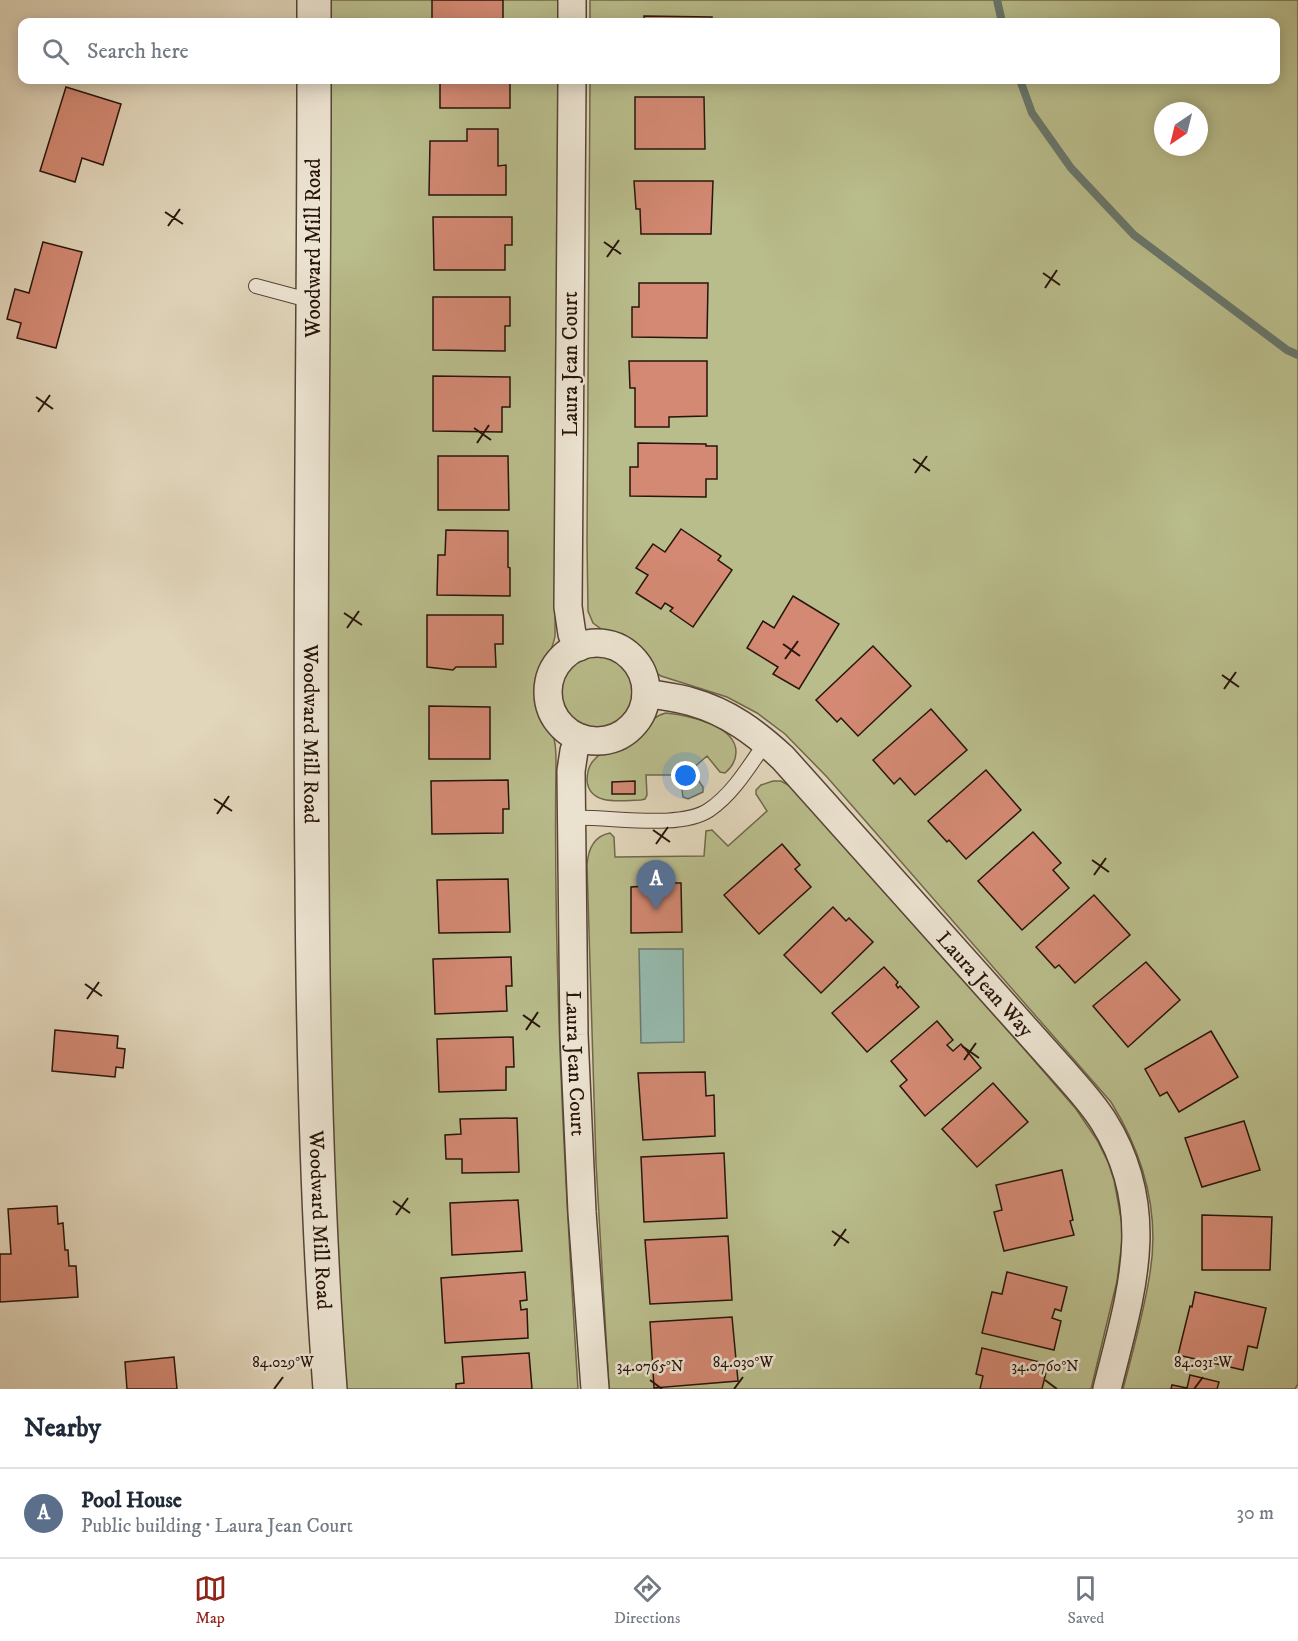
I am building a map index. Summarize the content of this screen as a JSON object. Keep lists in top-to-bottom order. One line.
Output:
{"streets":{"street":["Woodward Mill Road","Laura Jean Court","Laura Jean Way"]},"crossings":[["Laura Jean Court","Laura Jean Way"]],"north":"bottom left","page":{"search":"Search here","pins":"A","heading":"Nearby","list":[{"mark":"A","name":"Pool House","note":"Public building · Laura Jean Court","value":"30 m"}],"nav":["Map","Directions","Saved"]},"coordinates":["84.029°W","84.030°W","84.031°W","34.0765°N","34.0760°N"]}
